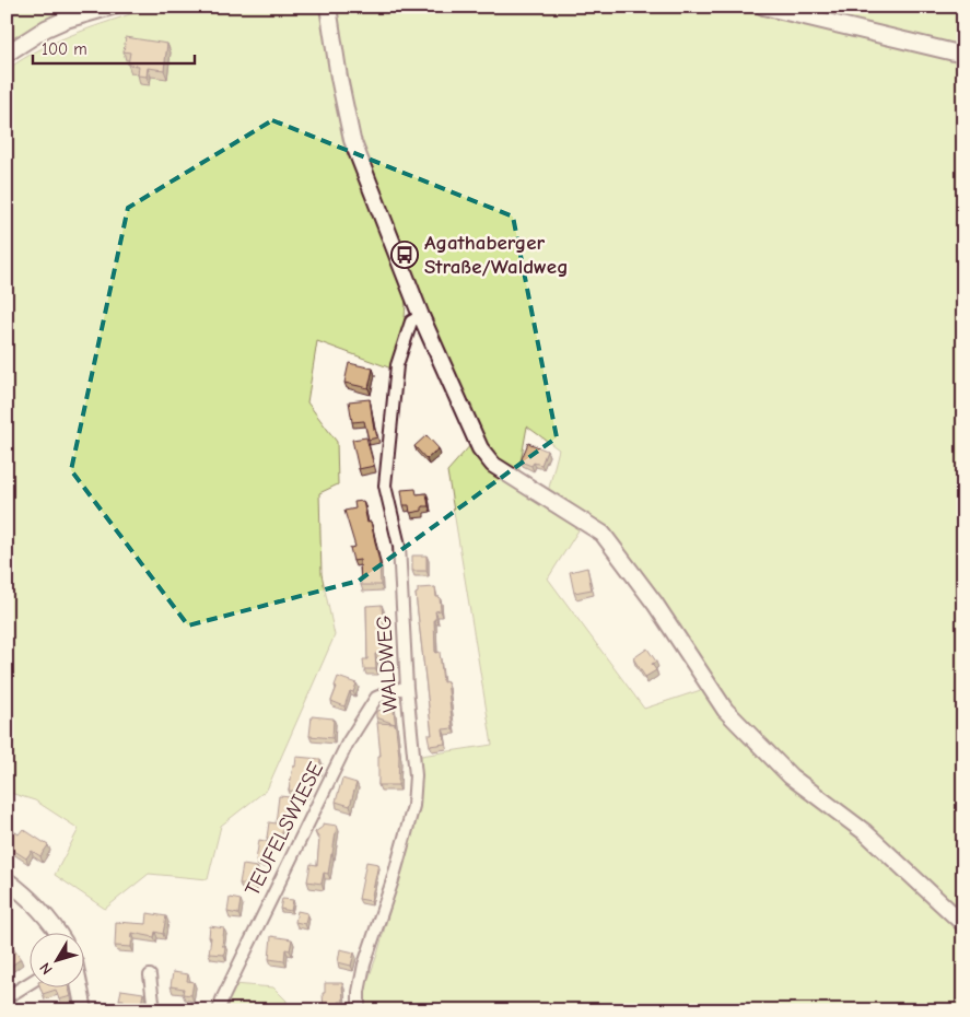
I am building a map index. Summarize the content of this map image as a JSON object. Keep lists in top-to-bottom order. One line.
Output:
{"streets":{"street":["WALDWEG","TEUFELSWIESE"]},"crossings":[["WALDWEG","TEUFELSWIESE"]],"places":{"bus stop":["Agathaberger Straße/Waldweg"]},"scale_bar":"100 m","north":"bottom left"}
